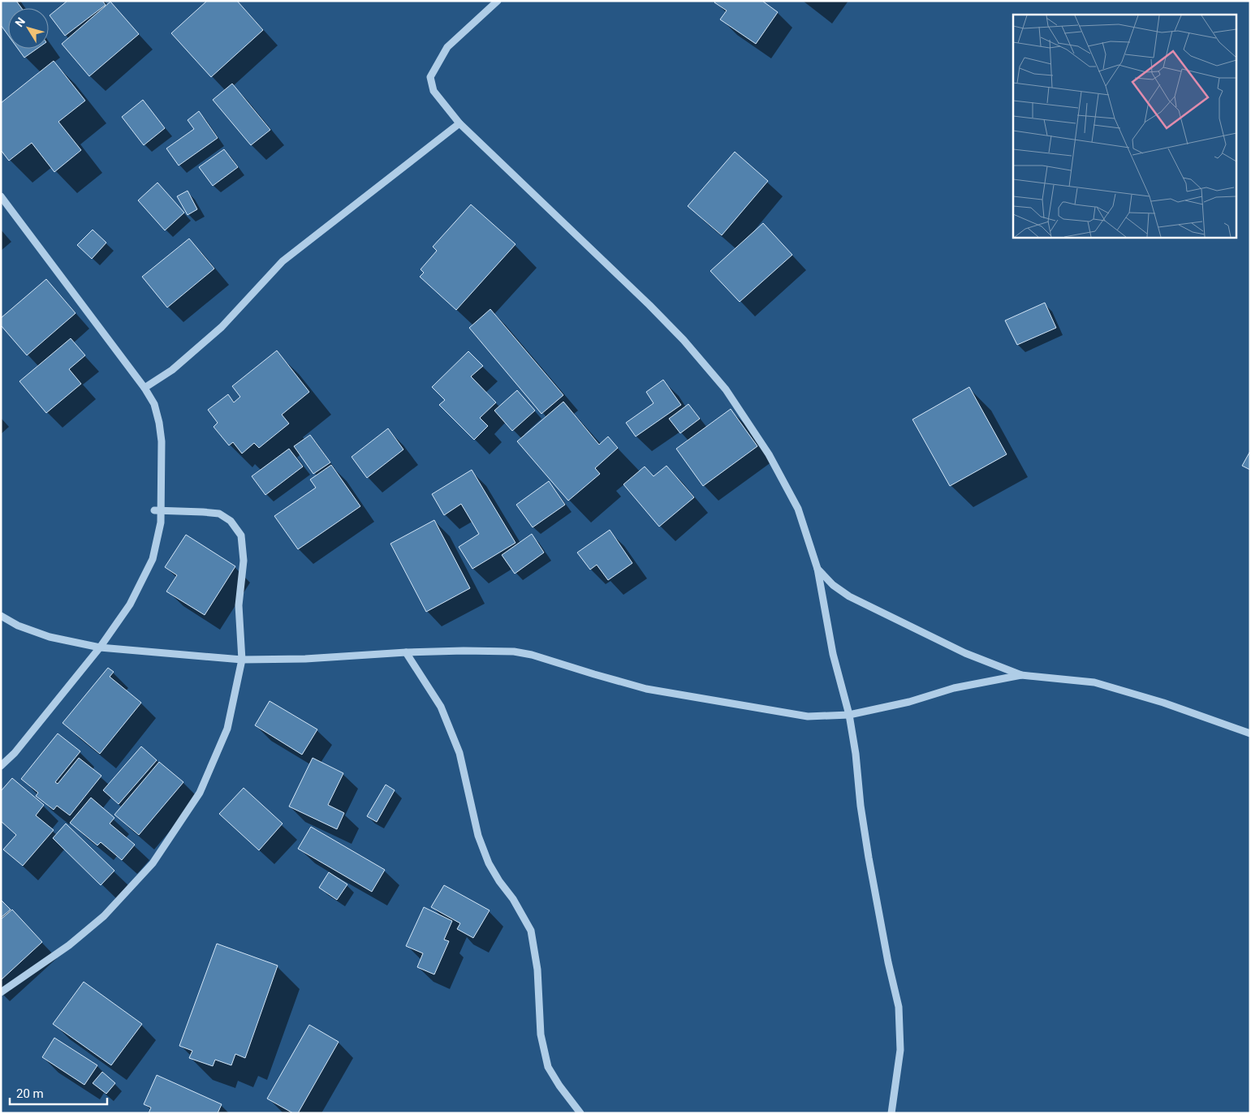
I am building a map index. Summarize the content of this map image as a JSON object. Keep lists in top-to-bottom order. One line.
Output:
{"scale_bar":"20 m","north":"top left"}
